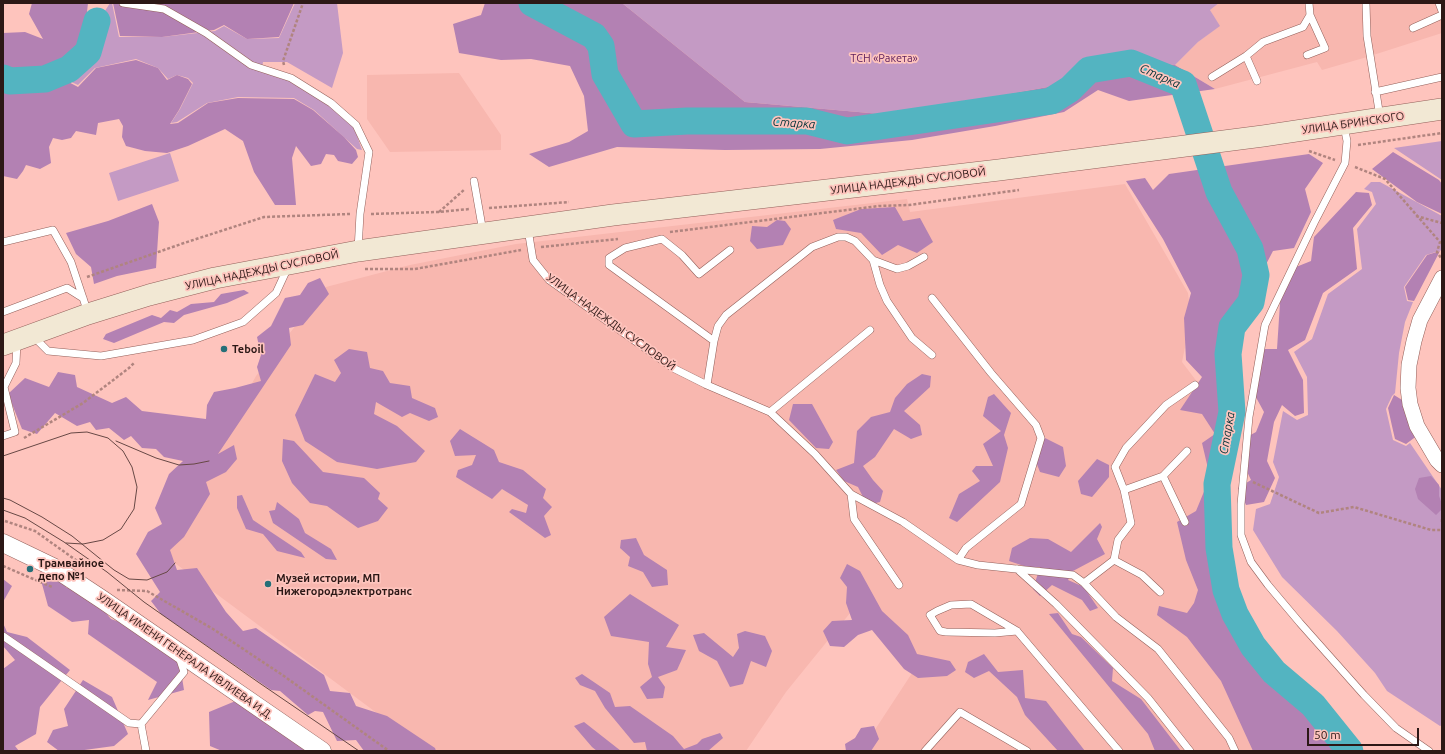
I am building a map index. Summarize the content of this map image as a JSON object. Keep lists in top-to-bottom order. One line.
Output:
{"streets":{"main road":["УЛИЦА БРИНСКОГО","УЛИЦА НАДЕЖДЫ СУСЛОВОЙ"],"street":["УЛИЦА ИМЕНИ ГЕНЕРАЛА ИВЛИЕВА И.Д."]},"crossings":[["УЛИЦА БРИНСКОГО","УЛИЦА НАДЕЖДЫ СУСЛОВОЙ"]],"water":["Старка"],"parks":["ТСН «Ракета»"],"places":["Teboil","Трамвайное депо №1","Музей истории, МП Нижегородэлектротранс"],"scale_bar":"50 m"}
